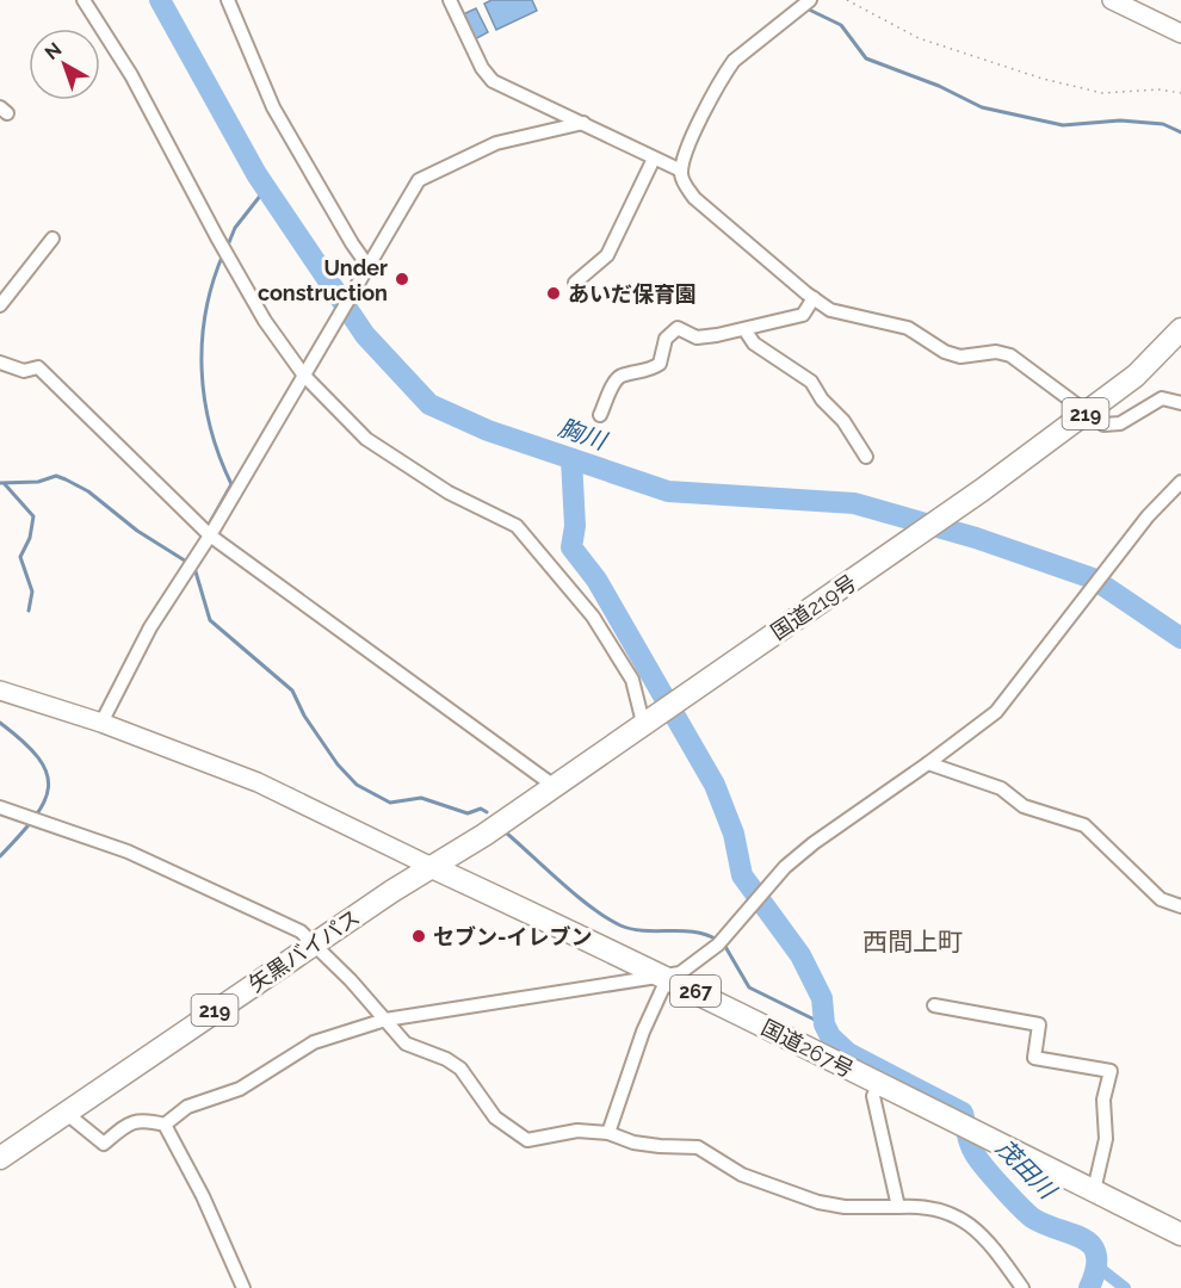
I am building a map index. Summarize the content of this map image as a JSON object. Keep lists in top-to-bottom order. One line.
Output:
{"streets":{"highway":["219","国道219号","矢黒バイパス","267","国道267号"]},"crossings":[["国道219号","矢黒バイパス"],["国道219号","国道267号"],["矢黒バイパス","国道267号"]],"districts":["西間上町"],"water":["胸川","茂田川"],"places":["Under construction","あいだ保育園","セブン-イレブン"],"north":"top left"}
